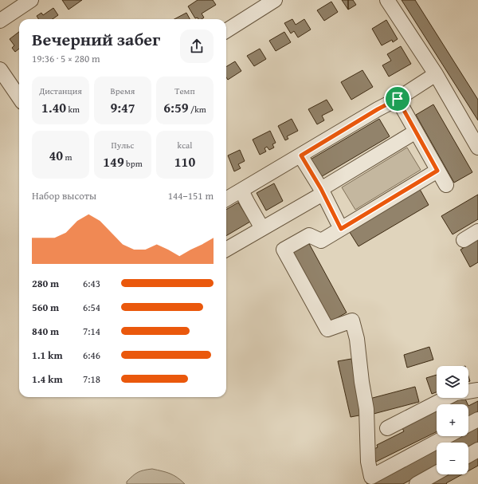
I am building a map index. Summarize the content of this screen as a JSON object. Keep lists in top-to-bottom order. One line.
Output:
{"page":{"heading":["Вечерний забег","19:36 · 5 × 280 m"],"stats":[["Дистанция","1.40 km"],["Время","9:47"],["Темп","6:59 /km"],["40 m"],["Пульс","149 bpm"],["kcal","110"]],"chart":["Набор высоты","144–151 m"],"list":[{"name":"280 m","note":"6:43"},{"name":"560 m","note":"6:54"},{"name":"840 m","note":"7:14"},{"name":"1.1 km","note":"6:46"},{"name":"1.4 km","note":"7:18"}],"map_buttons":["+","−"]}}
